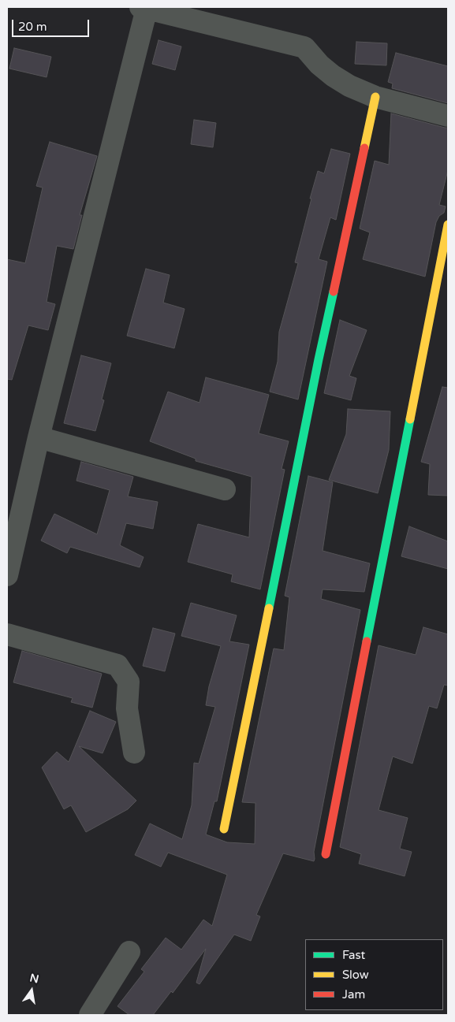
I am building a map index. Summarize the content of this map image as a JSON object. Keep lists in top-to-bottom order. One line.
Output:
{"legend":["Fast","Slow","Jam"],"scale_bar":"20 m","north":"top"}
